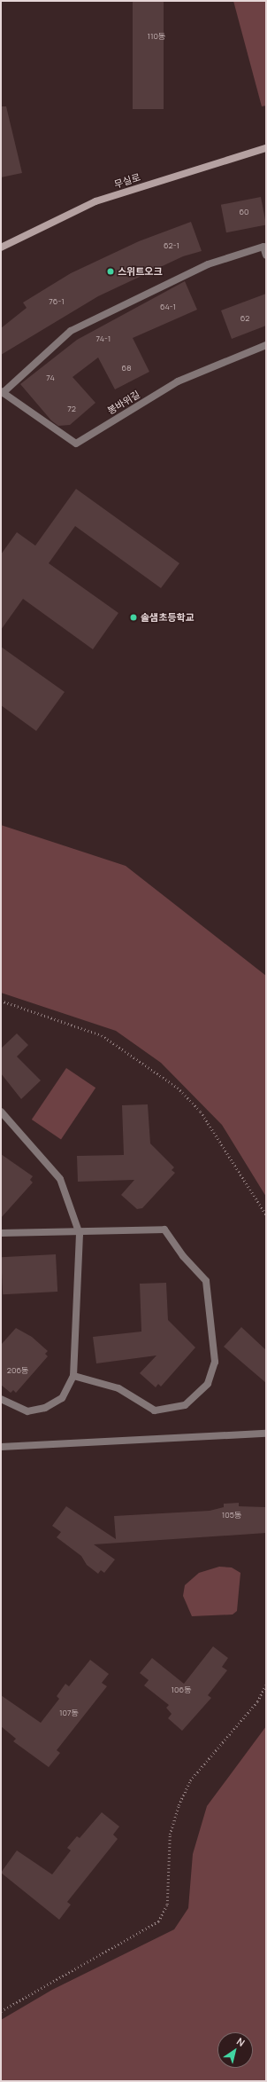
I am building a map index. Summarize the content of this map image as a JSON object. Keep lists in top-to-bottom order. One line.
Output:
{"streets":{"street":["무실로","봉바위길"]},"places":["스위트오크","솔샘초등학교"],"house_numbers":["110동","60","62-1","76-1","64-1","62","74-1","68","74","72","206동","105동","106동","107동"],"north":"top right"}
